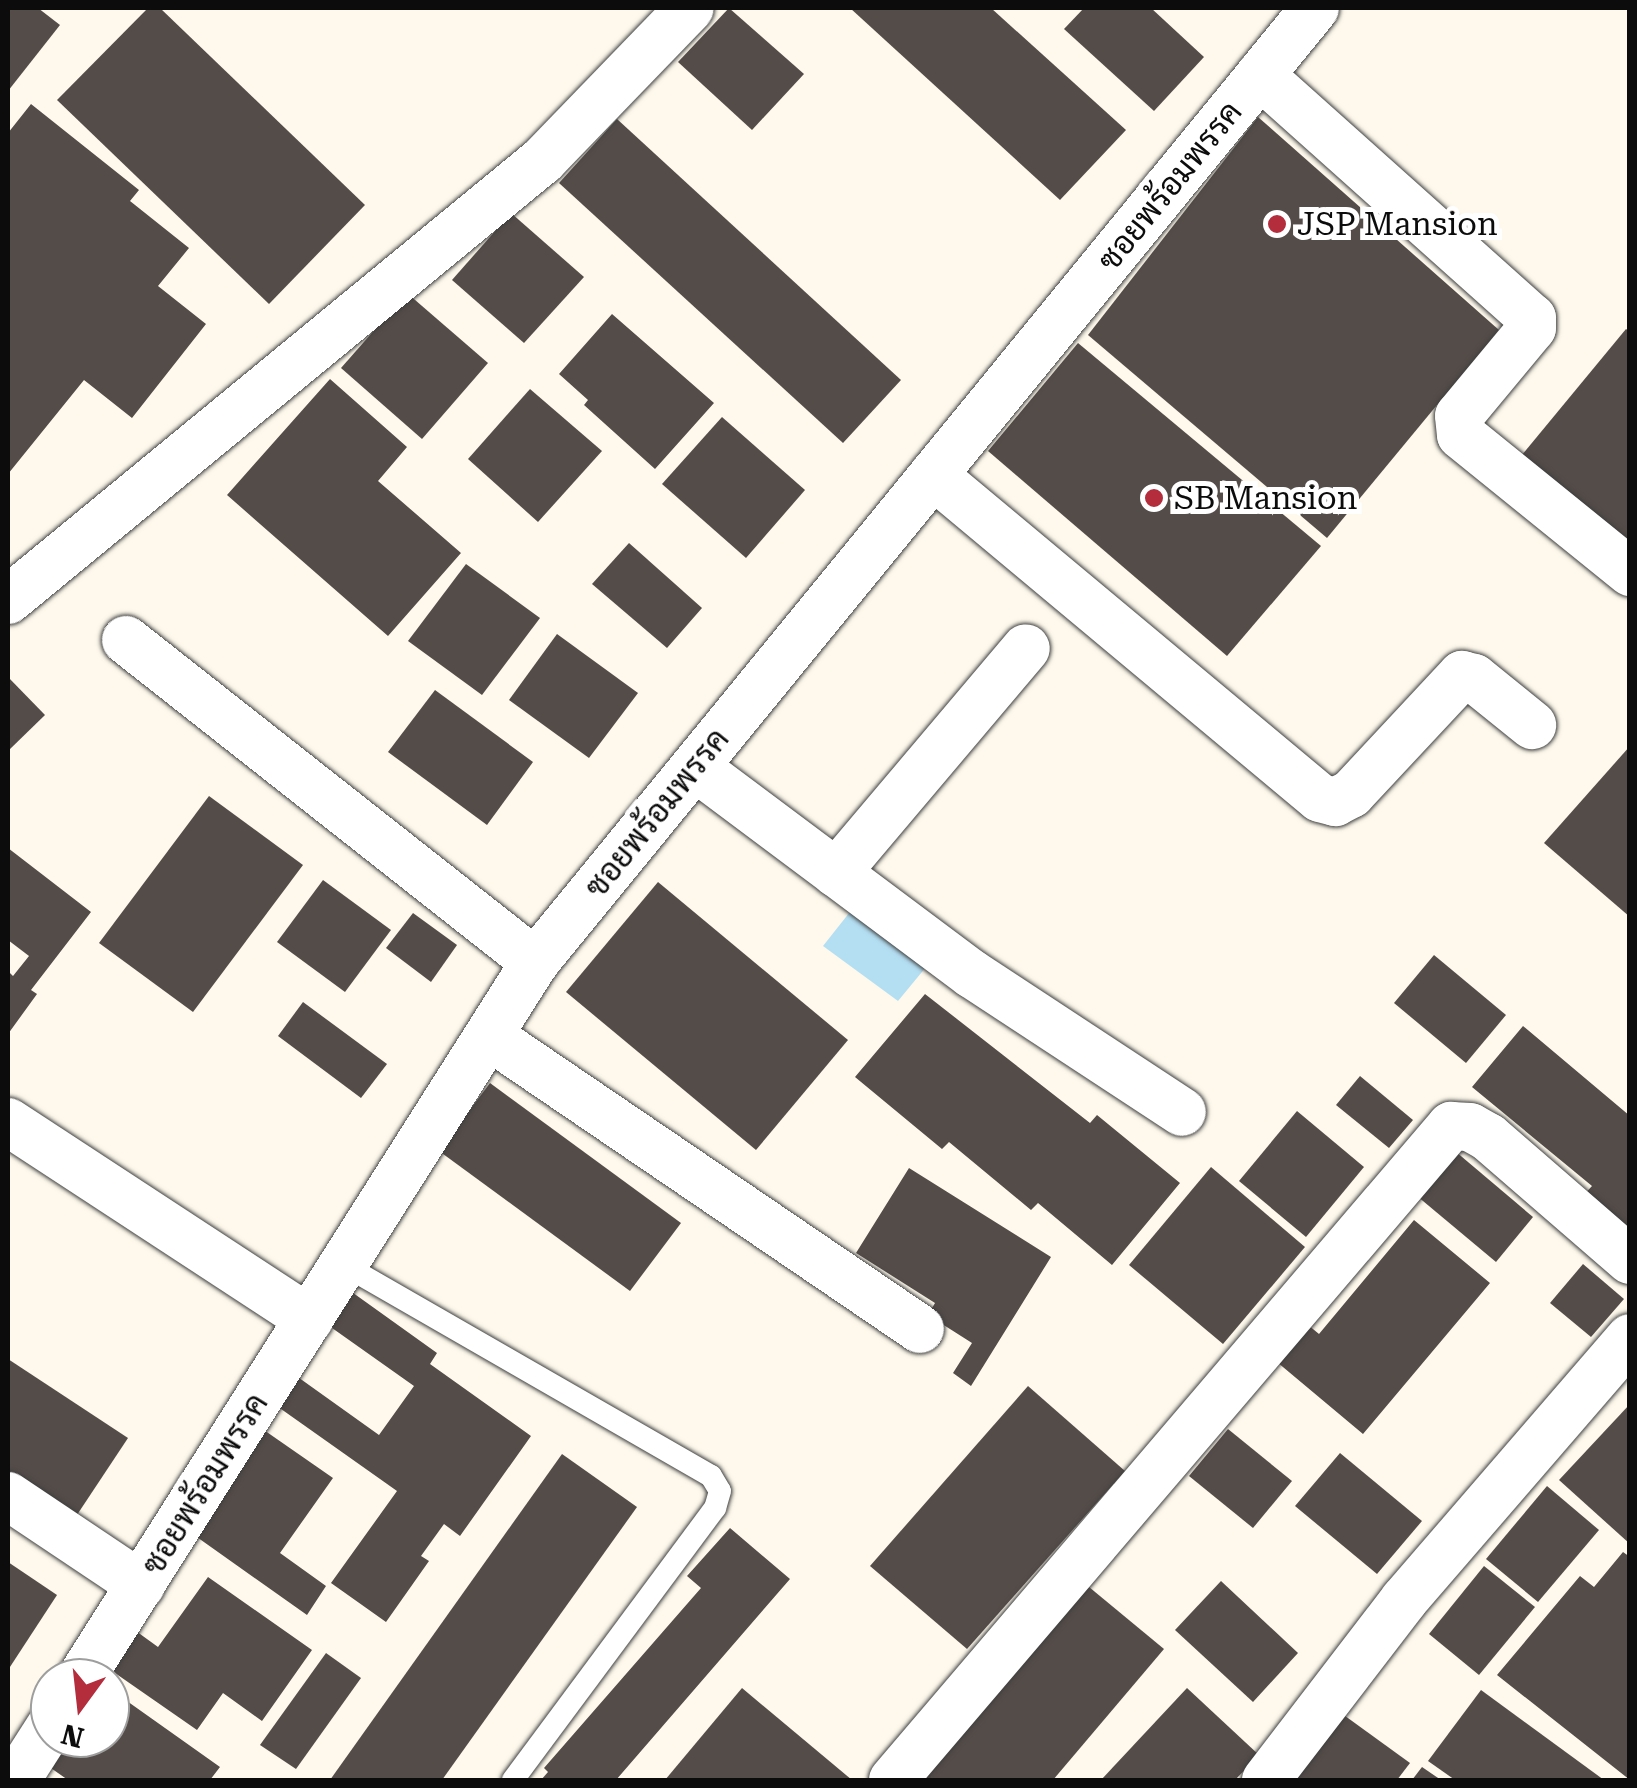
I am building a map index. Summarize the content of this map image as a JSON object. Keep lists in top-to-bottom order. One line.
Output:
{"streets":{"street":["ซอยพร้อมพรรค"]},"places":["JSP Mansion","SB Mansion"],"north":"bottom"}
